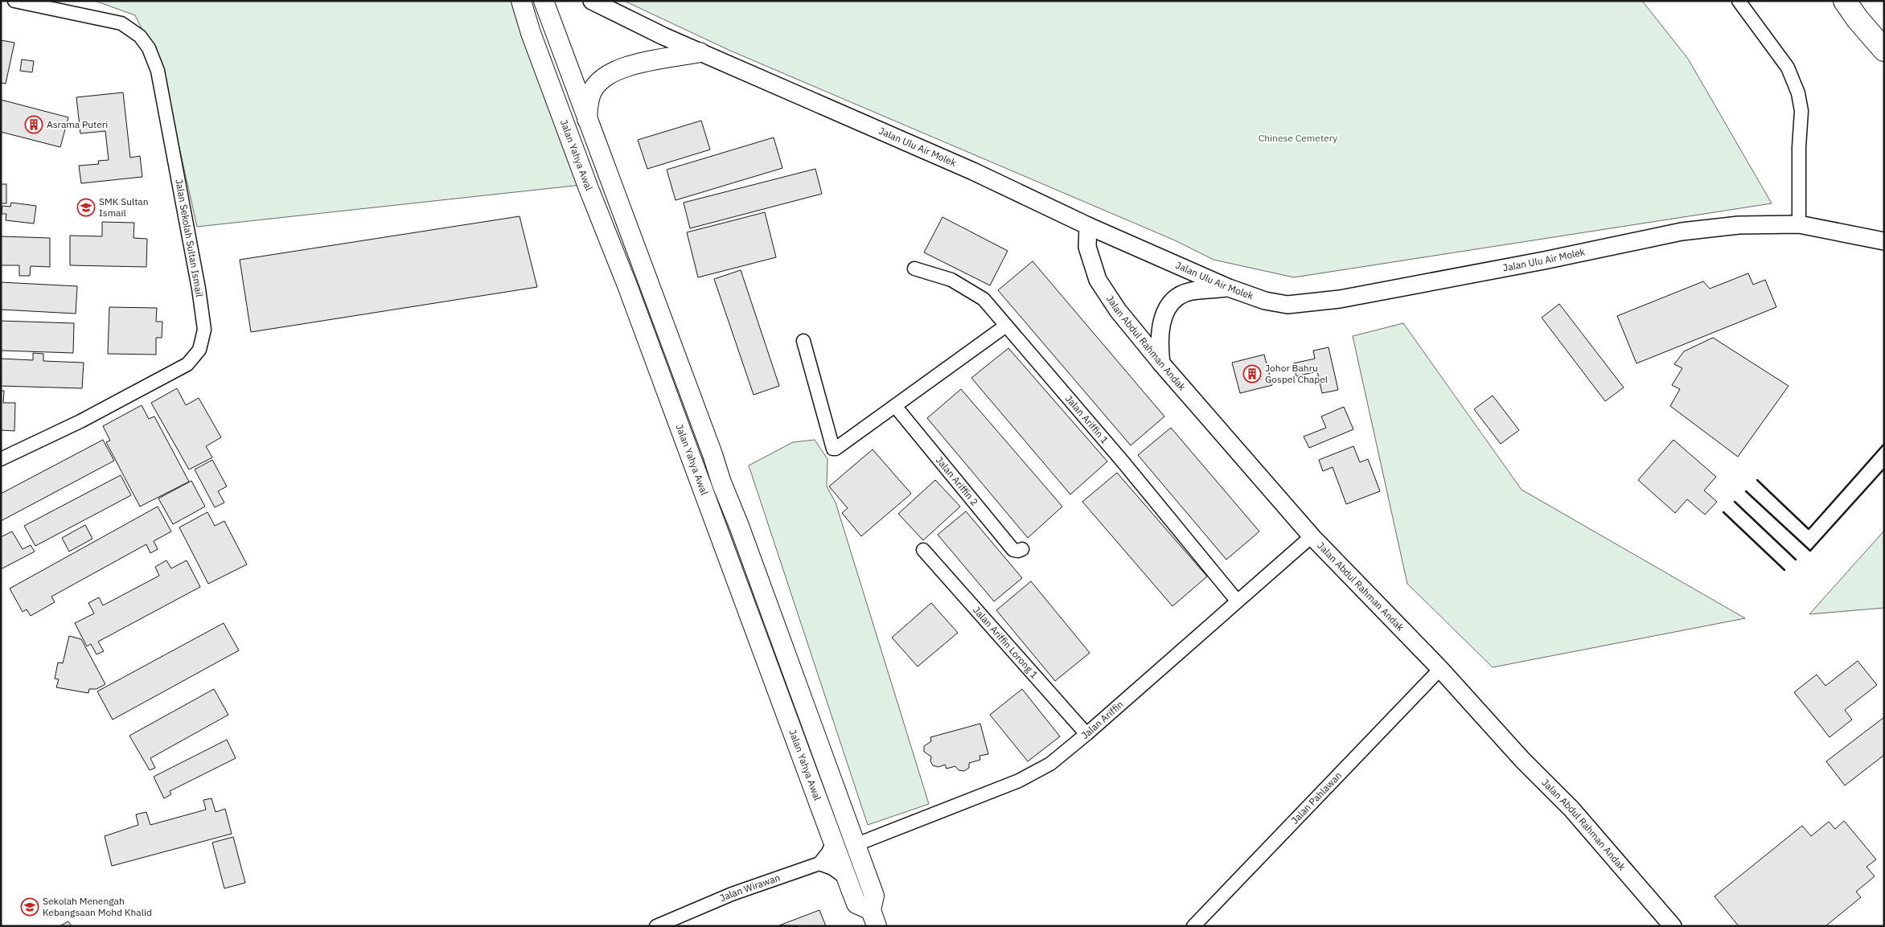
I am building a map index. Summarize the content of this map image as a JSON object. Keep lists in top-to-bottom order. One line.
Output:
{"streets":{"main road":["Jalan Yahya Awal"],"street":["Jalan Ulu Air Molek","Jalan Sekolah Sultan Ismail","Jalan Abdul Rahman Andak","Jalan Ariffin 1","Jalan Ariffin 2","Jalan Ariffin Lorong 1","Jalan Ariffin","Jalan Pahlawan","Jalan Wirawan"]},"crossings":[["Jalan Ulu Air Molek","Jalan Abdul Rahman Andak"],["Jalan Yahya Awal","Jalan Ariffin"],["Jalan Abdul Rahman Andak","Jalan Ariffin"],["Jalan Abdul Rahman Andak","Jalan Pahlawan"],["Jalan Ariffin 1","Jalan Ariffin"],["Jalan Ariffin Lorong 1","Jalan Ariffin"]],"parks":["Chinese Cemetery"],"places":{"building":["Asrama Puteri","Johor Bahru Gospel Chapel"],"school or university":["SMK Sultan Ismail","Sekolah Menengah Kebangsaan Mohd Khalid"]}}
